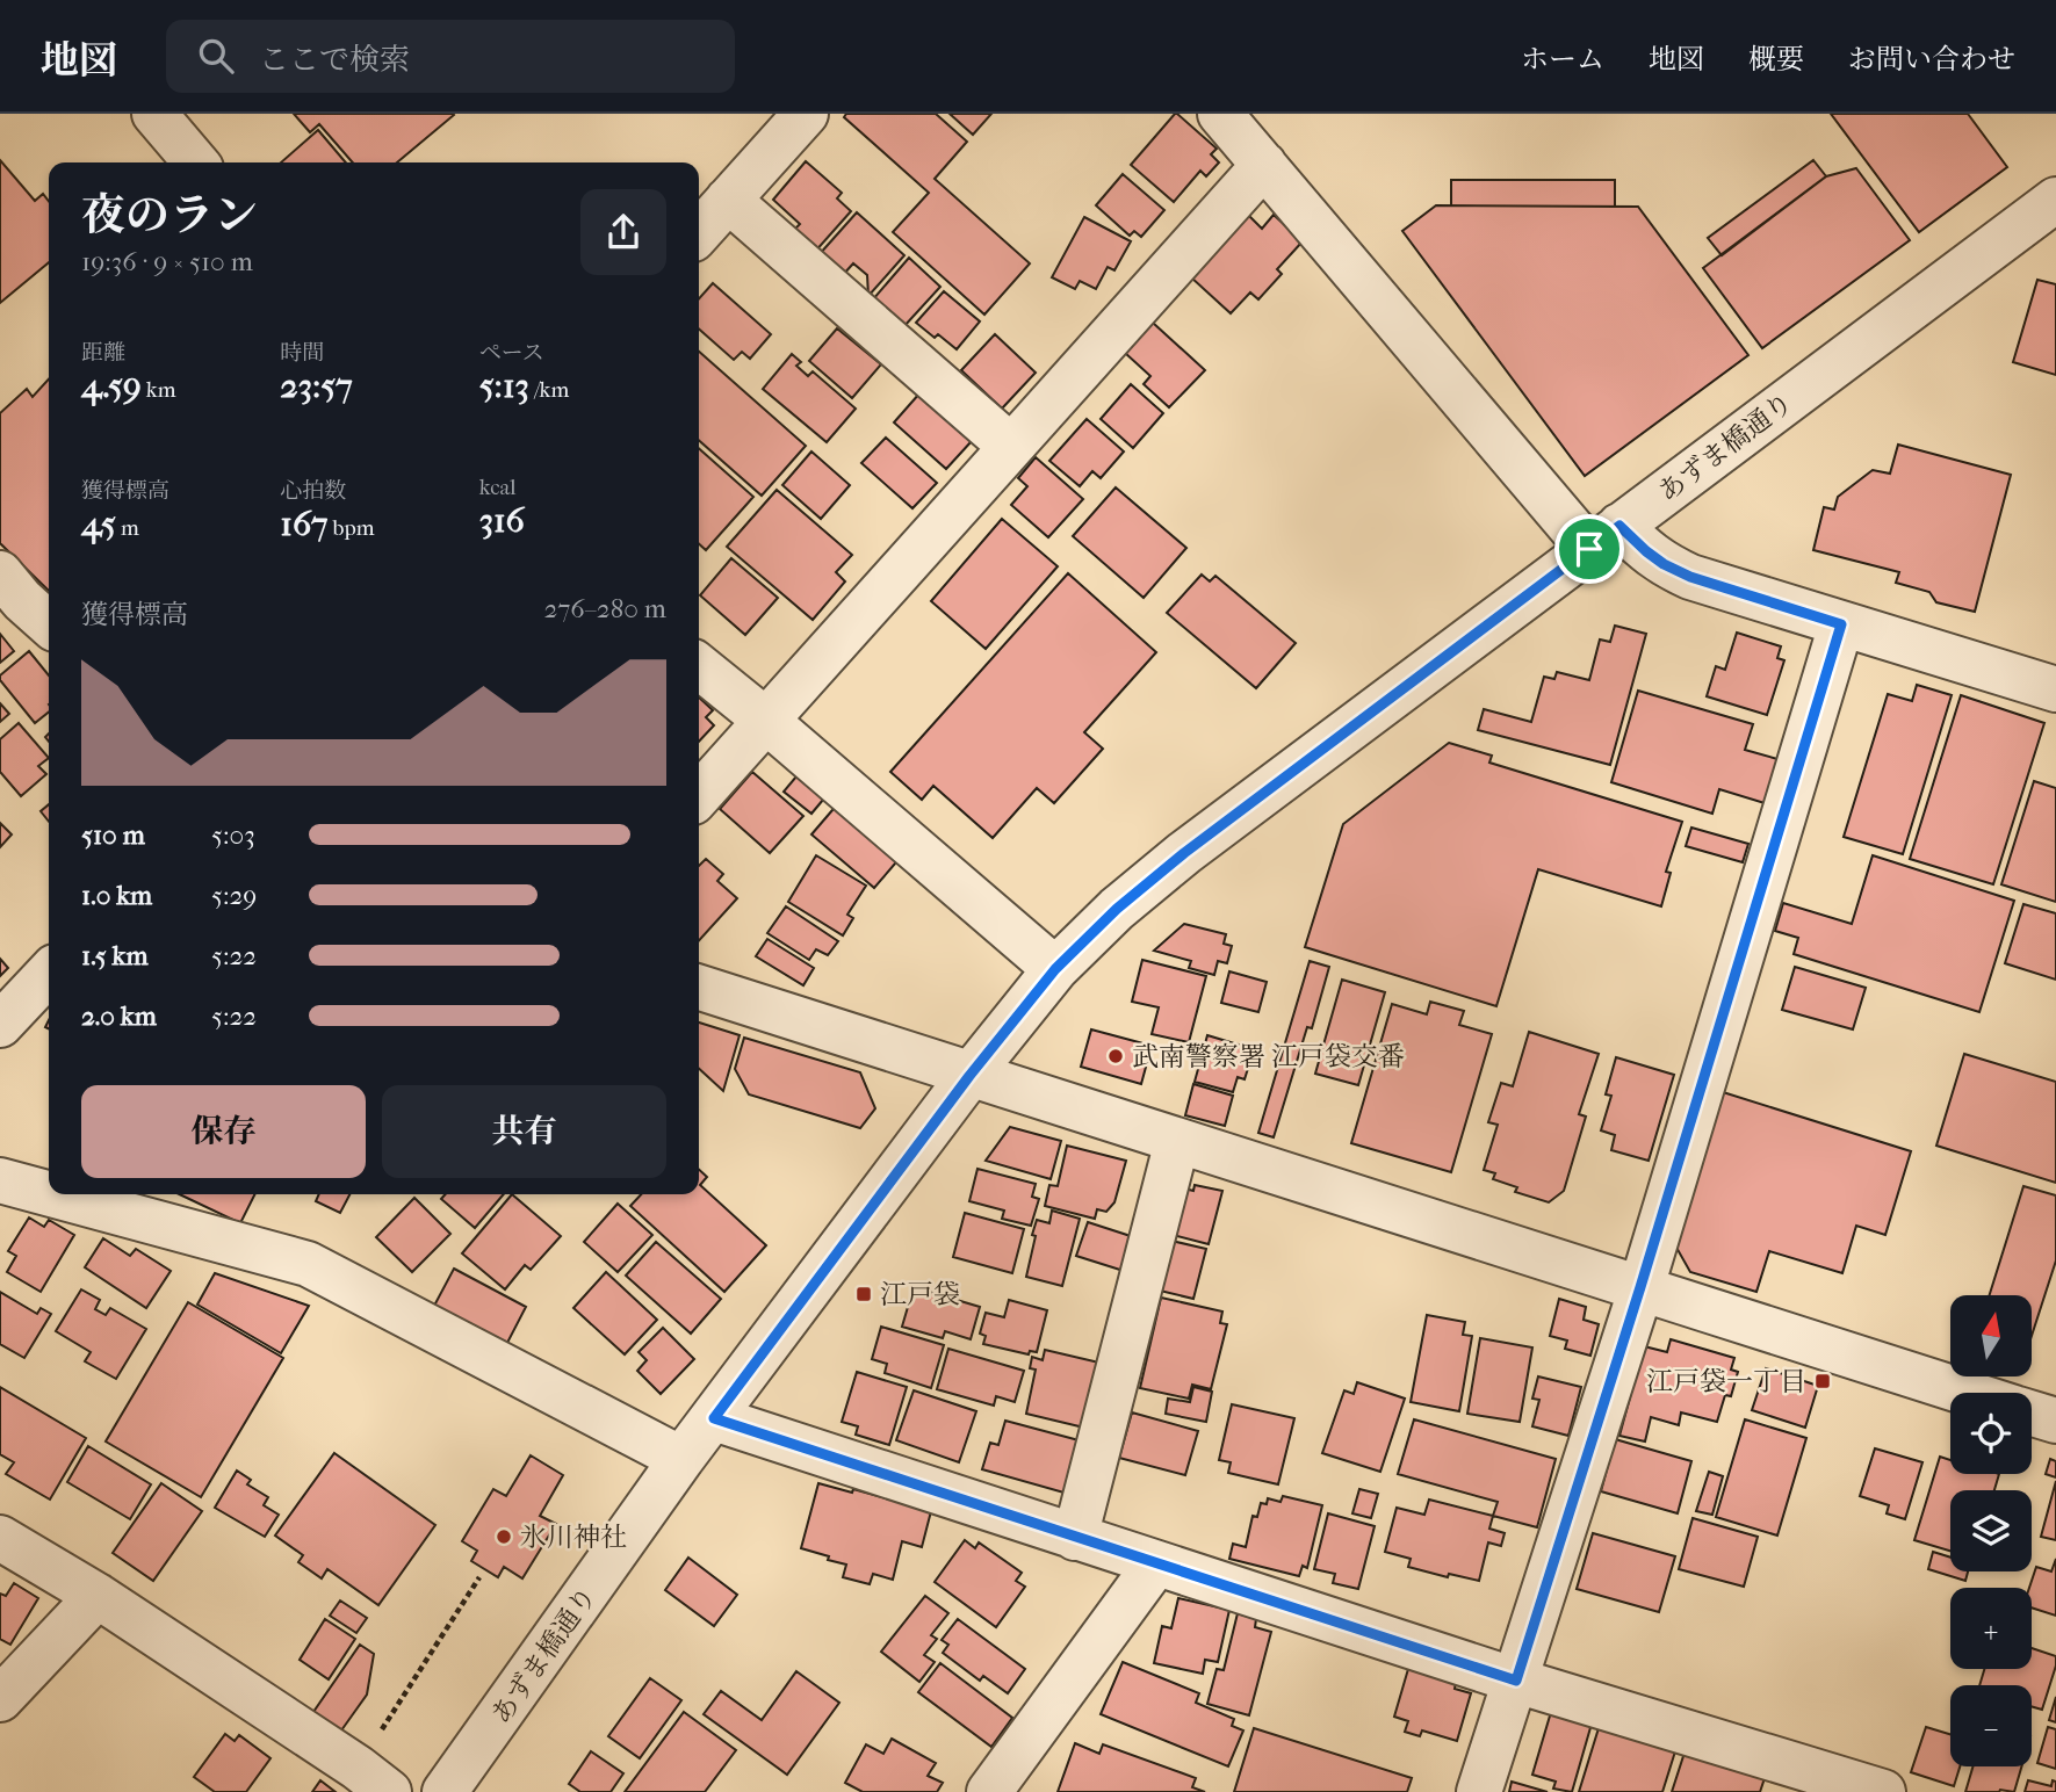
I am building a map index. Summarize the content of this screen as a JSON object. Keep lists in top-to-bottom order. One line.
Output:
{"streets":{"street":["あずま橋通り"]},"places":{"other":["武南警察署 江戸袋交番","氷川神社"],"transit":["江戸袋","江戸袋一丁目"]},"north":"top","page":{"header":"地図","search":"ここで検索","nav":["ホーム","地図","概要","お問い合わせ"],"heading":["夜のラン","19:36 · 9 × 510 m"],"stats":[["距離","4.59 km"],["時間","23:57"],["ペース","5:13 /km"],["獲得標高","45 m"],["心拍数","167 bpm"],["kcal","316"]],"chart":["獲得標高","276–280 m"],"list":[{"name":"510 m","note":"5:03"},{"name":"1.0 km","note":"5:29"},{"name":"1.5 km","note":"5:22"},{"name":"2.0 km","note":"5:22"}],"buttons":["保存","共有"],"map_buttons":["+","−"]}}
